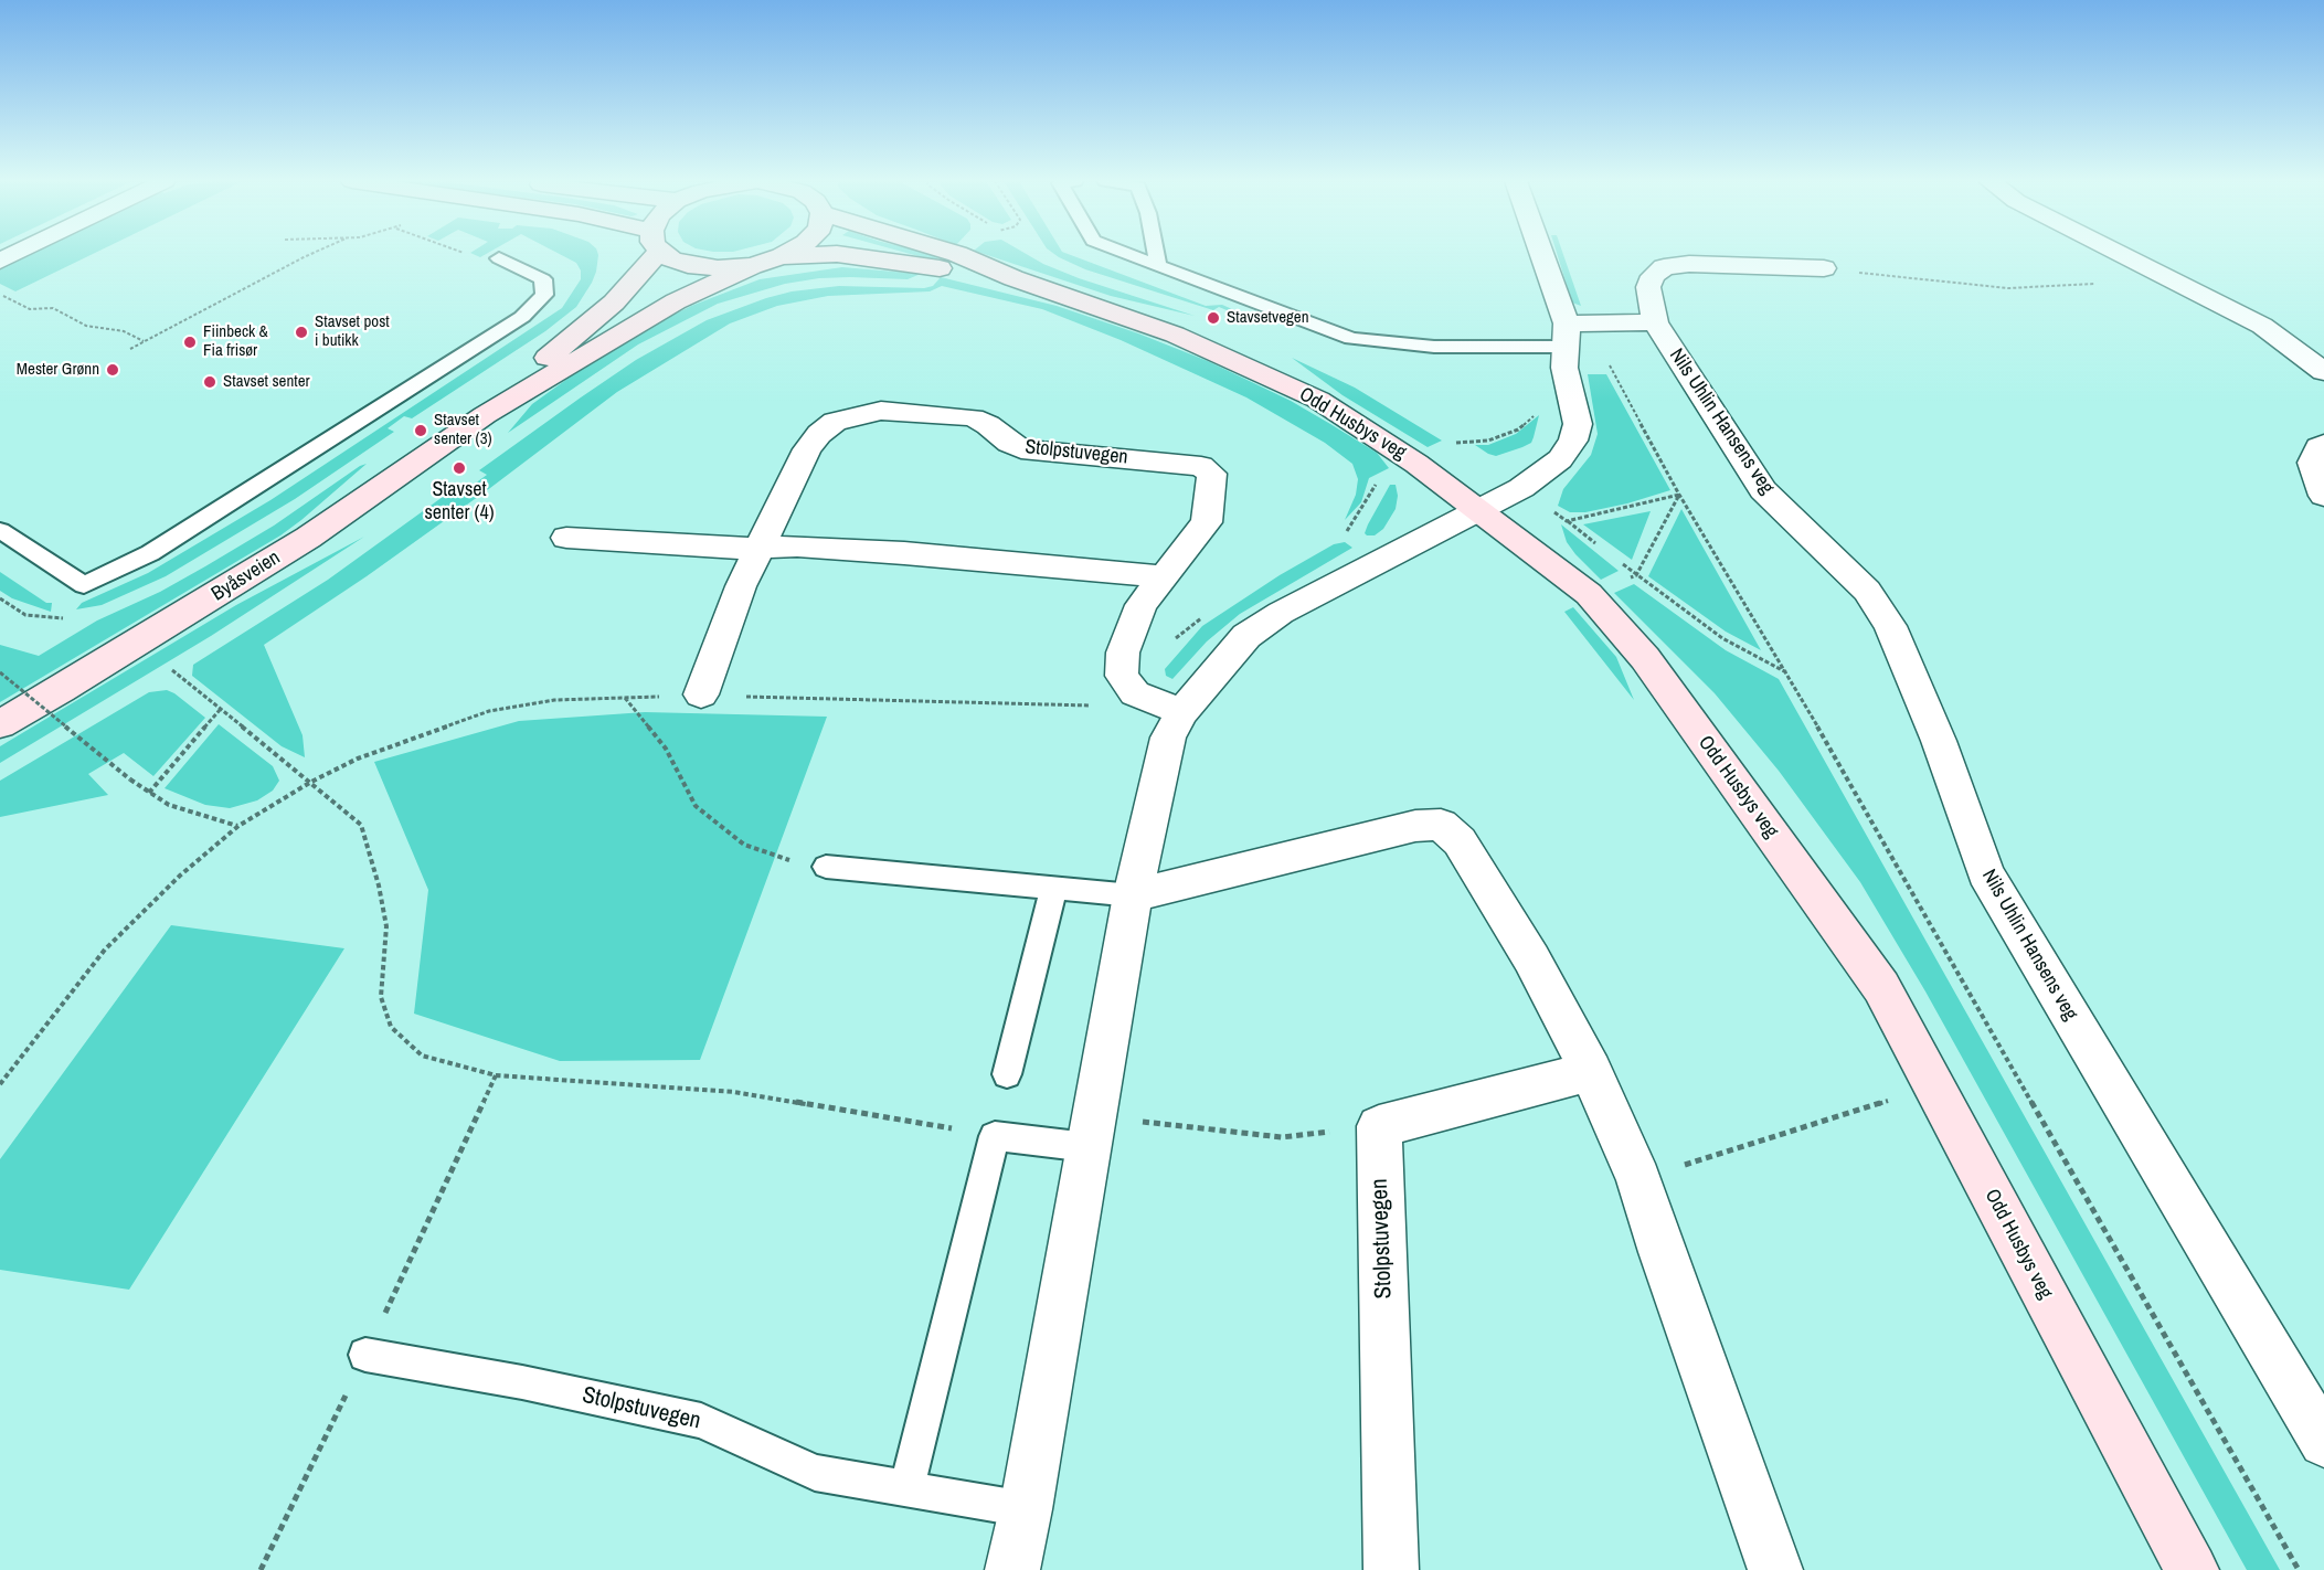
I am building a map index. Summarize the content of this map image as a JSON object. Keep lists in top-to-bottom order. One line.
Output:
{"streets":{"street":["Nils Uhlin Hansens veg","Odd Husbys veg","Stolpstuvegen","Byåsveien"]},"places":["Stavsetvegen","Stavset post i butikk","Fiinbeck & Fia frisør","Mester Grønn","Stavset senter","Stavset senter (3)","Stavset senter (4)"]}
